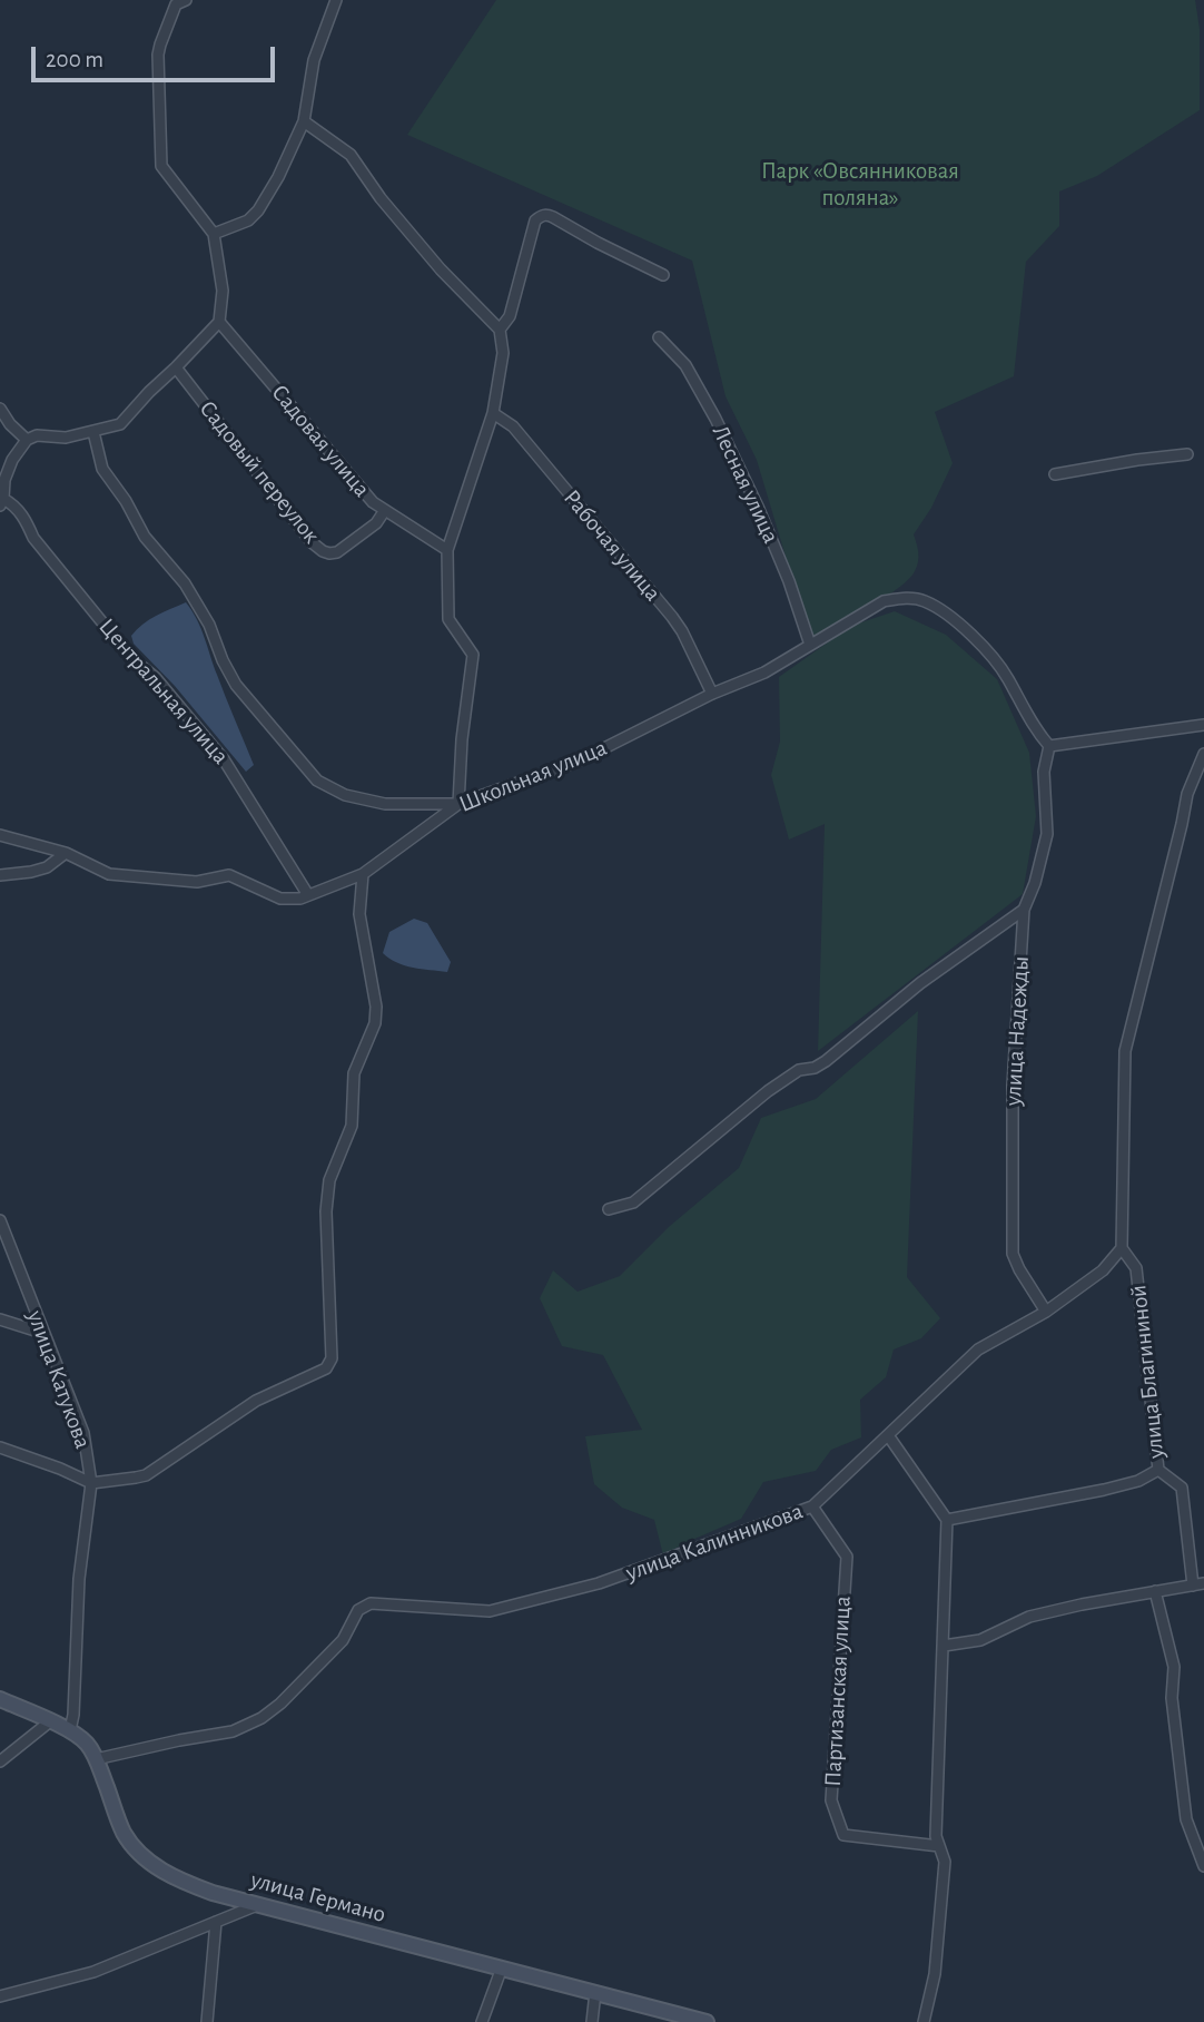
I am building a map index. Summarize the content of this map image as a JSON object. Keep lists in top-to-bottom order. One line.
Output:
{"streets":{"main road":["улица Германо"],"street":["Садовая улица","Садовый переулок","Лесная улица","Рабочая улица","Центральная улица","Школьная улица","улица Надежды","улица Благининой","улица Катукова","улица Калинникова","Партизанская улица"]},"crossings":[["Садовая улица","Садовый переулок"],["Лесная улица","Школьная улица"],["Рабочая улица","Школьная улица"],["Центральная улица","Школьная улица"],["Школьная улица","улица Надежды"],["улица Надежды","улица Калинникова"],["улица Благининой","улица Калинникова"],["улица Катукова","улица Германо"],["улица Калинникова","Партизанская улица"],["улица Калинникова","улица Германо"]],"parks":["Парк «Овсянниковая поляна»"],"scale_bar":"200 m"}
